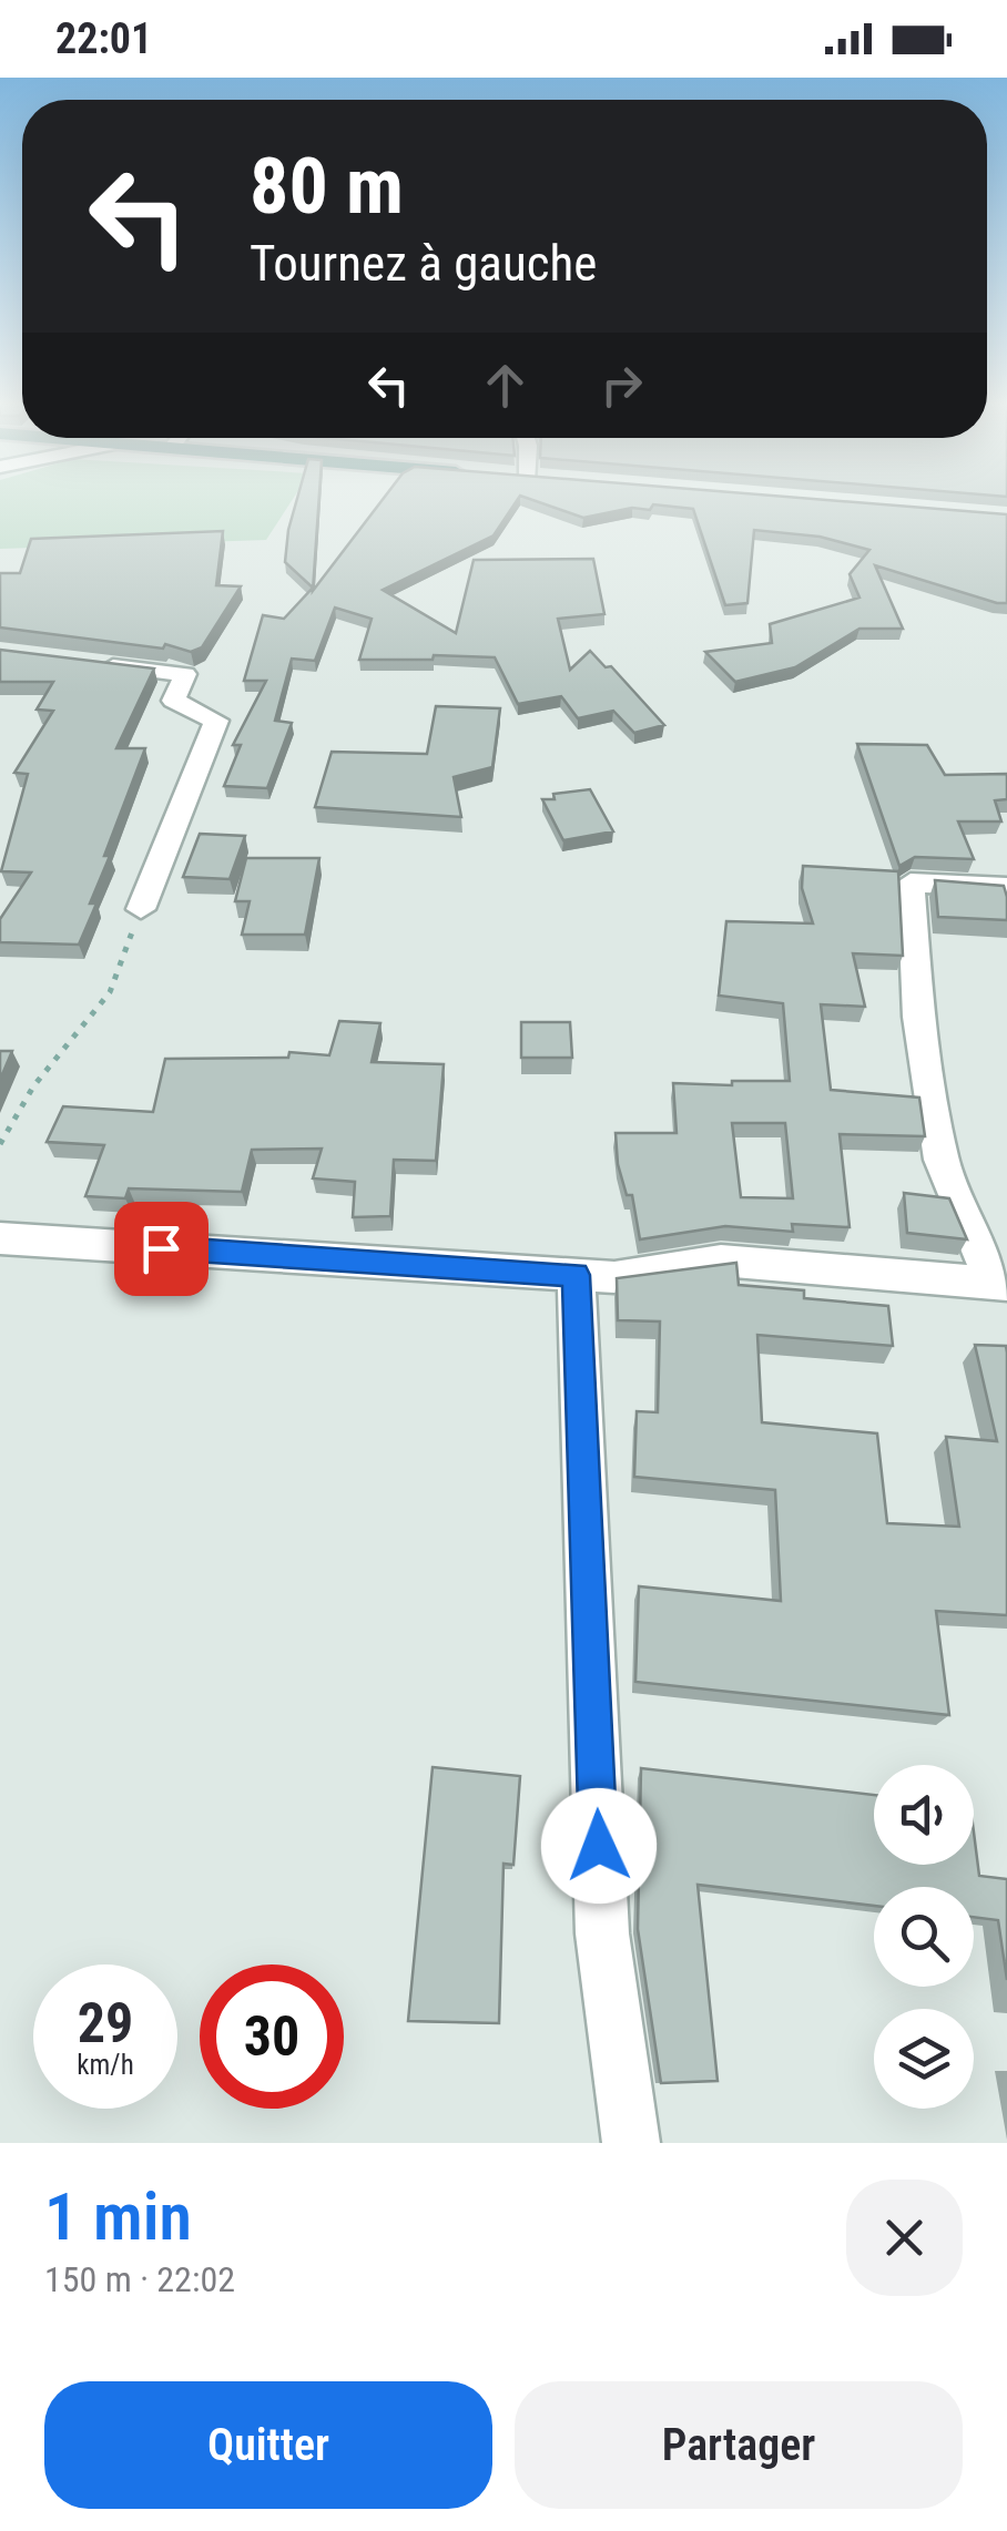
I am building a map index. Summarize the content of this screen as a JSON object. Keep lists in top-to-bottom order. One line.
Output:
{"page":{"status":"22:01","turn":["80 m","Tournez à gauche"],"speed":"29 km/h","limit":"30","heading":["1 min","150 m · 22:02"],"buttons":["Quitter","Partager"]}}
